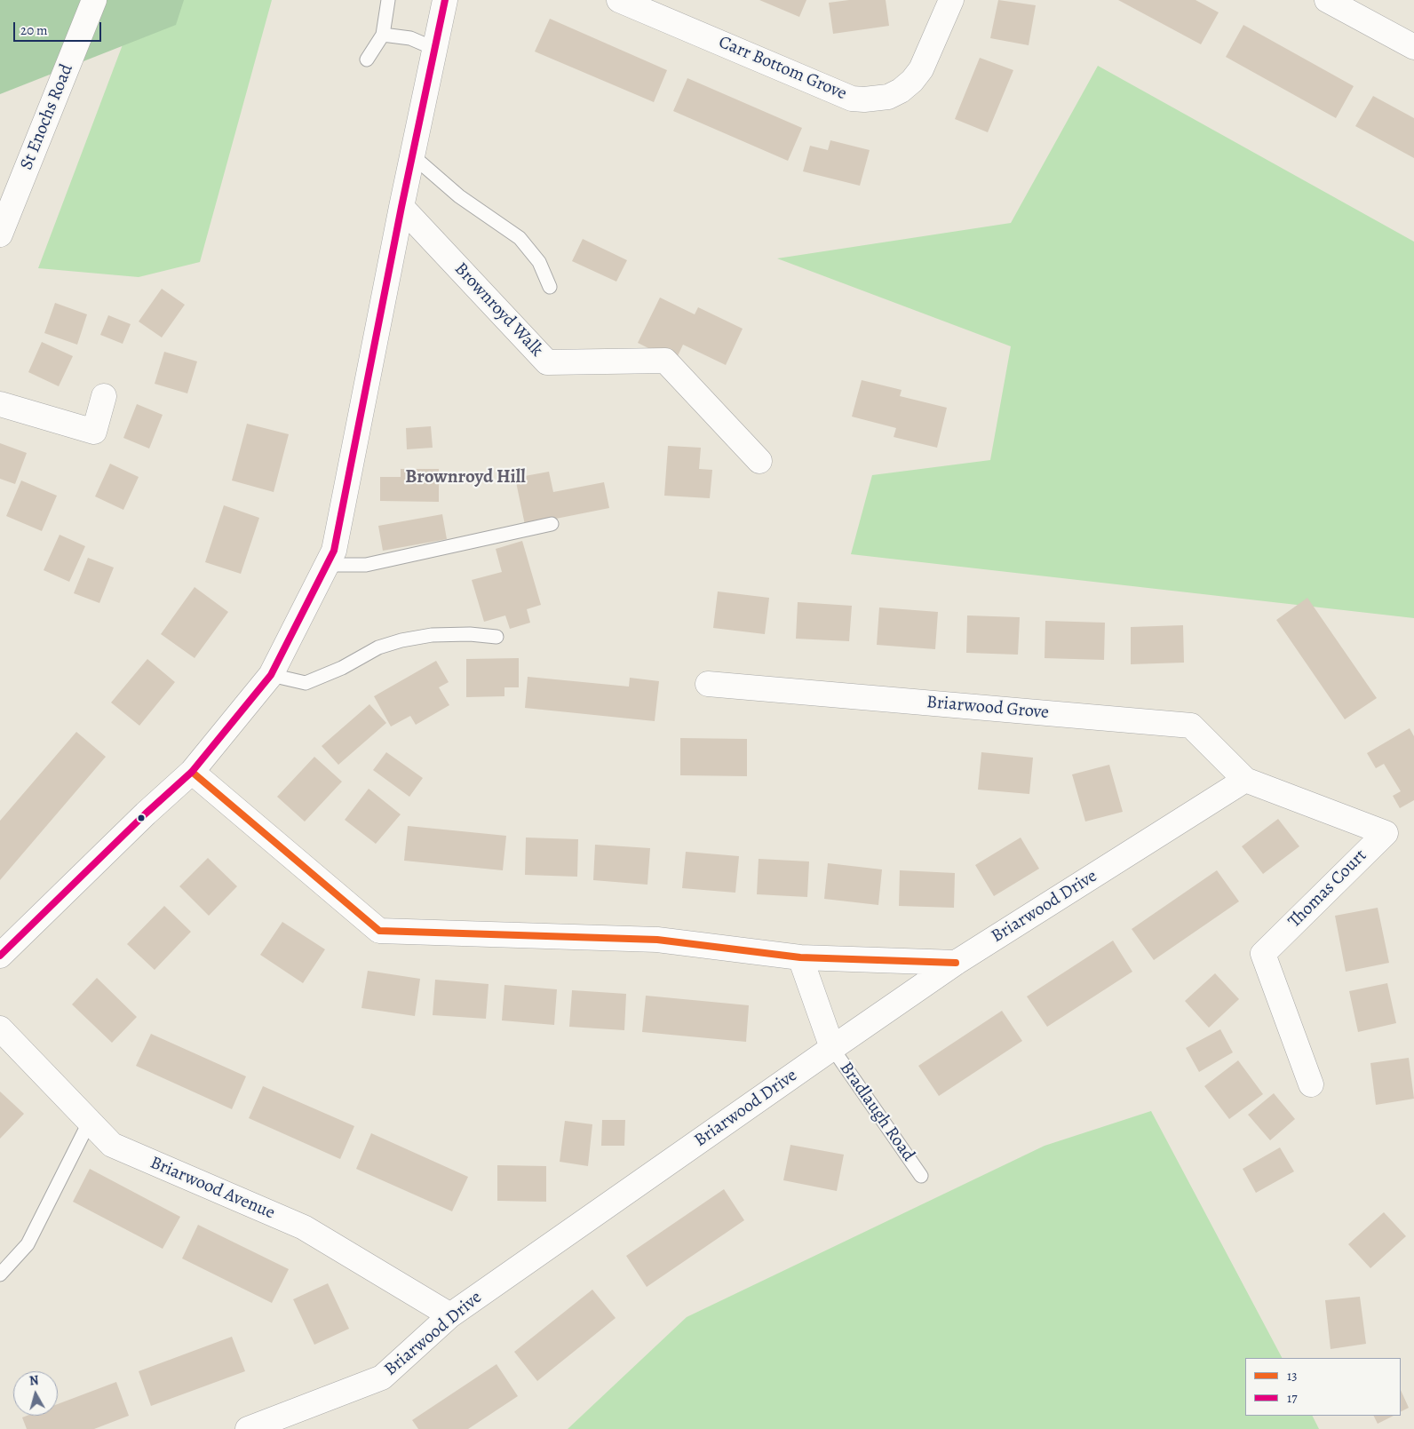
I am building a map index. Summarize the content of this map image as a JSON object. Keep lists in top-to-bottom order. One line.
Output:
{"streets":{"street":["Carr Bottom Grove","St Enochs Road","Brownroyd Walk","Briarwood Grove","Thomas Court","Briarwood Drive","Briarwood Avenue"],"lane":["Bradlaugh Road"]},"crossings":[["Briarwood Grove","Thomas Court"],["Briarwood Grove","Briarwood Drive"],["Thomas Court","Briarwood Drive"],["Briarwood Drive","Bradlaugh Road"],["Briarwood Drive","Briarwood Avenue"]],"districts":["Brownroyd Hill"],"lines":["transit line 17","transit line 13"],"legend":["13","17"],"scale_bar":"20 m","north":"top"}
